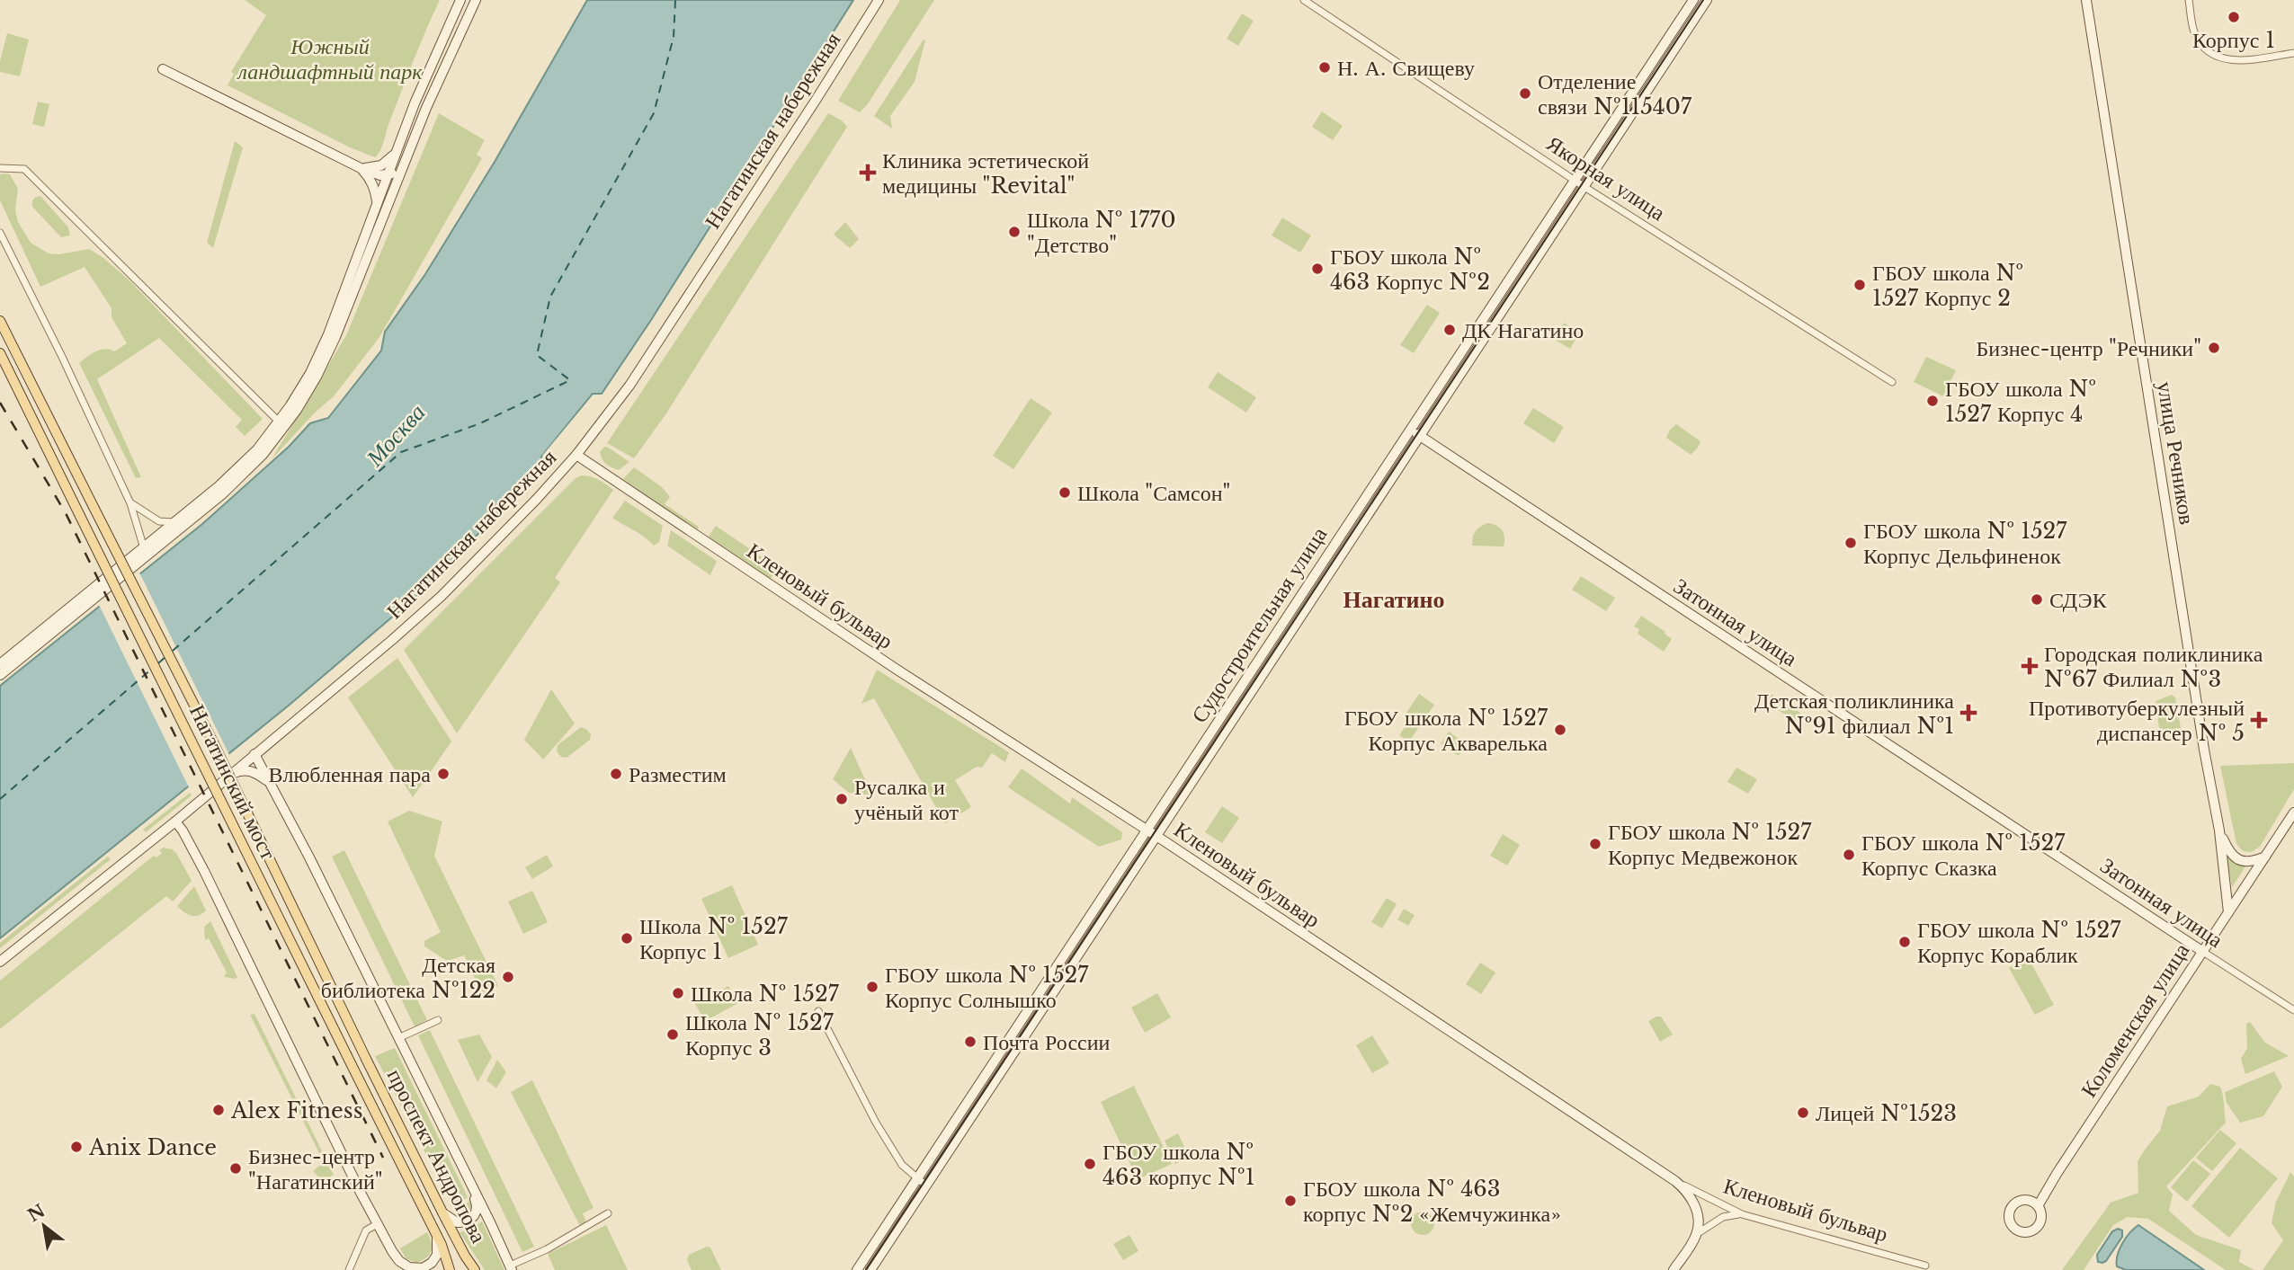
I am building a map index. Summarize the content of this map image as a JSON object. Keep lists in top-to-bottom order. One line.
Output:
{"streets":{"main road":["Нагатинский мост","проспект Андропова"],"street":["Нагатинская набережная","Якорная улица","улица Речников","Кленовый бульвар","Затонная улица","Судостроительная улица","Коломенская улица"]},"crossings":[["Нагатинская набережная","Кленовый бульвар"],["Якорная улица","Судостроительная улица"],["улица Речников","Коломенская улица"],["Кленовый бульвар","Судостроительная улица"],["Затонная улица","Судостроительная улица"],["Затонная улица","Коломенская улица"],["Нагатинский мост","проспект Андропова"]],"districts":["Нагатино"],"water":["Москва"],"parks":["Южный ландшафтный парк"],"places":{"other":["Корпус 1","Н. А. Свищеву","Отделение связи №115407","Школа № 1770 \"Детство\"","ГБОУ школа № 463 Корпус №2","ГБОУ школа № 1527 Корпус 2","ДК Нагатино","Бизнес-центр \"Речники\"","ГБОУ школа № 1527 Корпус 4","Школа \"Самсон\"","ГБОУ школа № 1527 Корпус Дельфиненок","СДЭК","ГБОУ школа № 1527 Корпус Акварелька","Влюбленная пара","Разместим","Русалка и учёный кот","ГБОУ школа № 1527 Корпус Медвежонок","ГБОУ школа № 1527 Корпус Сказка","Школа № 1527 Корпус 1","ГБОУ школа № 1527 Корпус Кораблик","Детская библиотека №122","ГБОУ школа № 1527 Корпус Солнышко","Школа № 1527","Школа № 1527 Корпус 3","Почта России","Alex Fitness","Лицей №1523","Anix Dance","ГБОУ школа № 463 корпус №1","Бизнес-центр \"Нагатинский\"","ГБОУ школа № 463 корпус №2 «Жемчужинка»"],"health":["Клиника эстетической медицины \"Revital\"","Городская поликлиника №67 Филиал №3","Детская поликлиника №91 филиал №1","Противотуберкулезный диспансер № 5"]},"north":"top left"}
